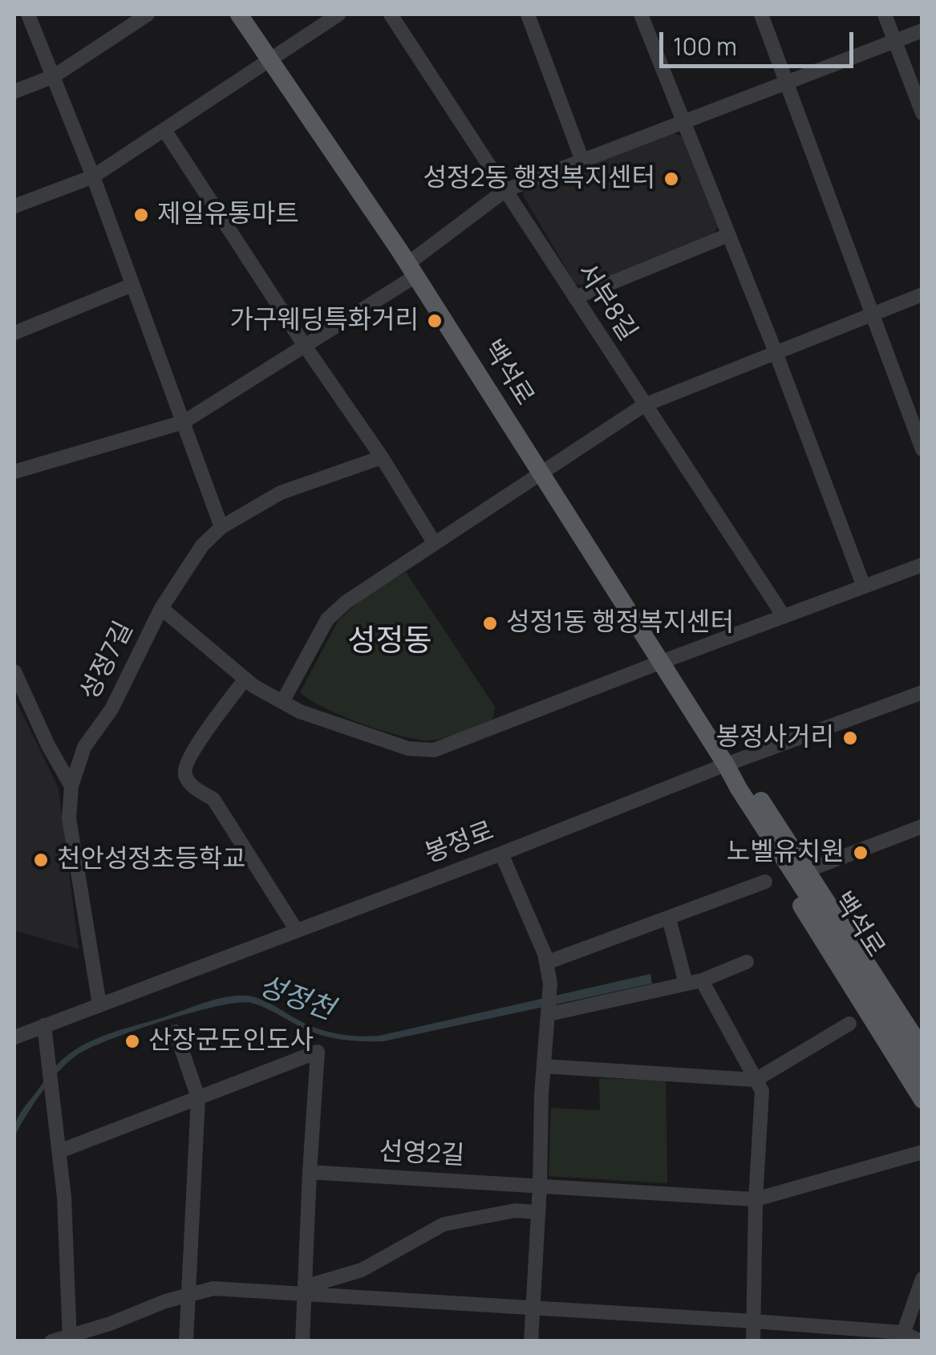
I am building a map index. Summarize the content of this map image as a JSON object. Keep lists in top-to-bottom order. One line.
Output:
{"streets":{"main road":["백석로"],"street":["서부8길","성정7길","봉정로","선영2길"]},"crossings":[["백석로","봉정로"],["성정7길","봉정로"]],"districts":["성정동"],"water":["성정천"],"places":["성정2동 행정복지센터","제일유통마트","가구웨딩특화거리","성정1동 행정복지센터","봉정사거리","노벨유치원","천안성정초등학교","산장군도인도사"],"scale_bar":"100 m"}
